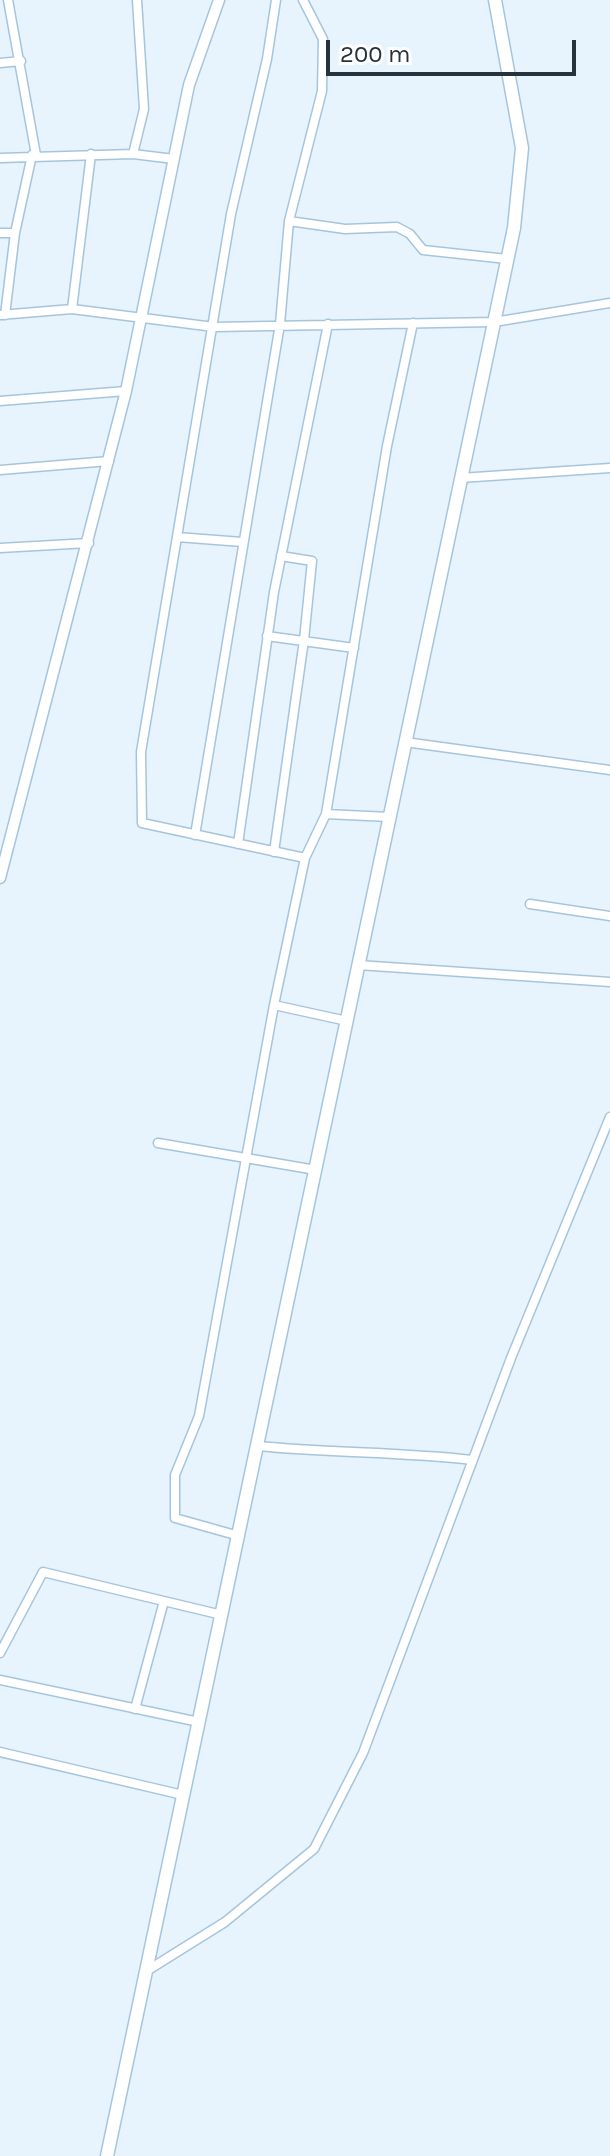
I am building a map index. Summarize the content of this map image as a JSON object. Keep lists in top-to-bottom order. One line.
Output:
{"scale_bar":"200 m"}
